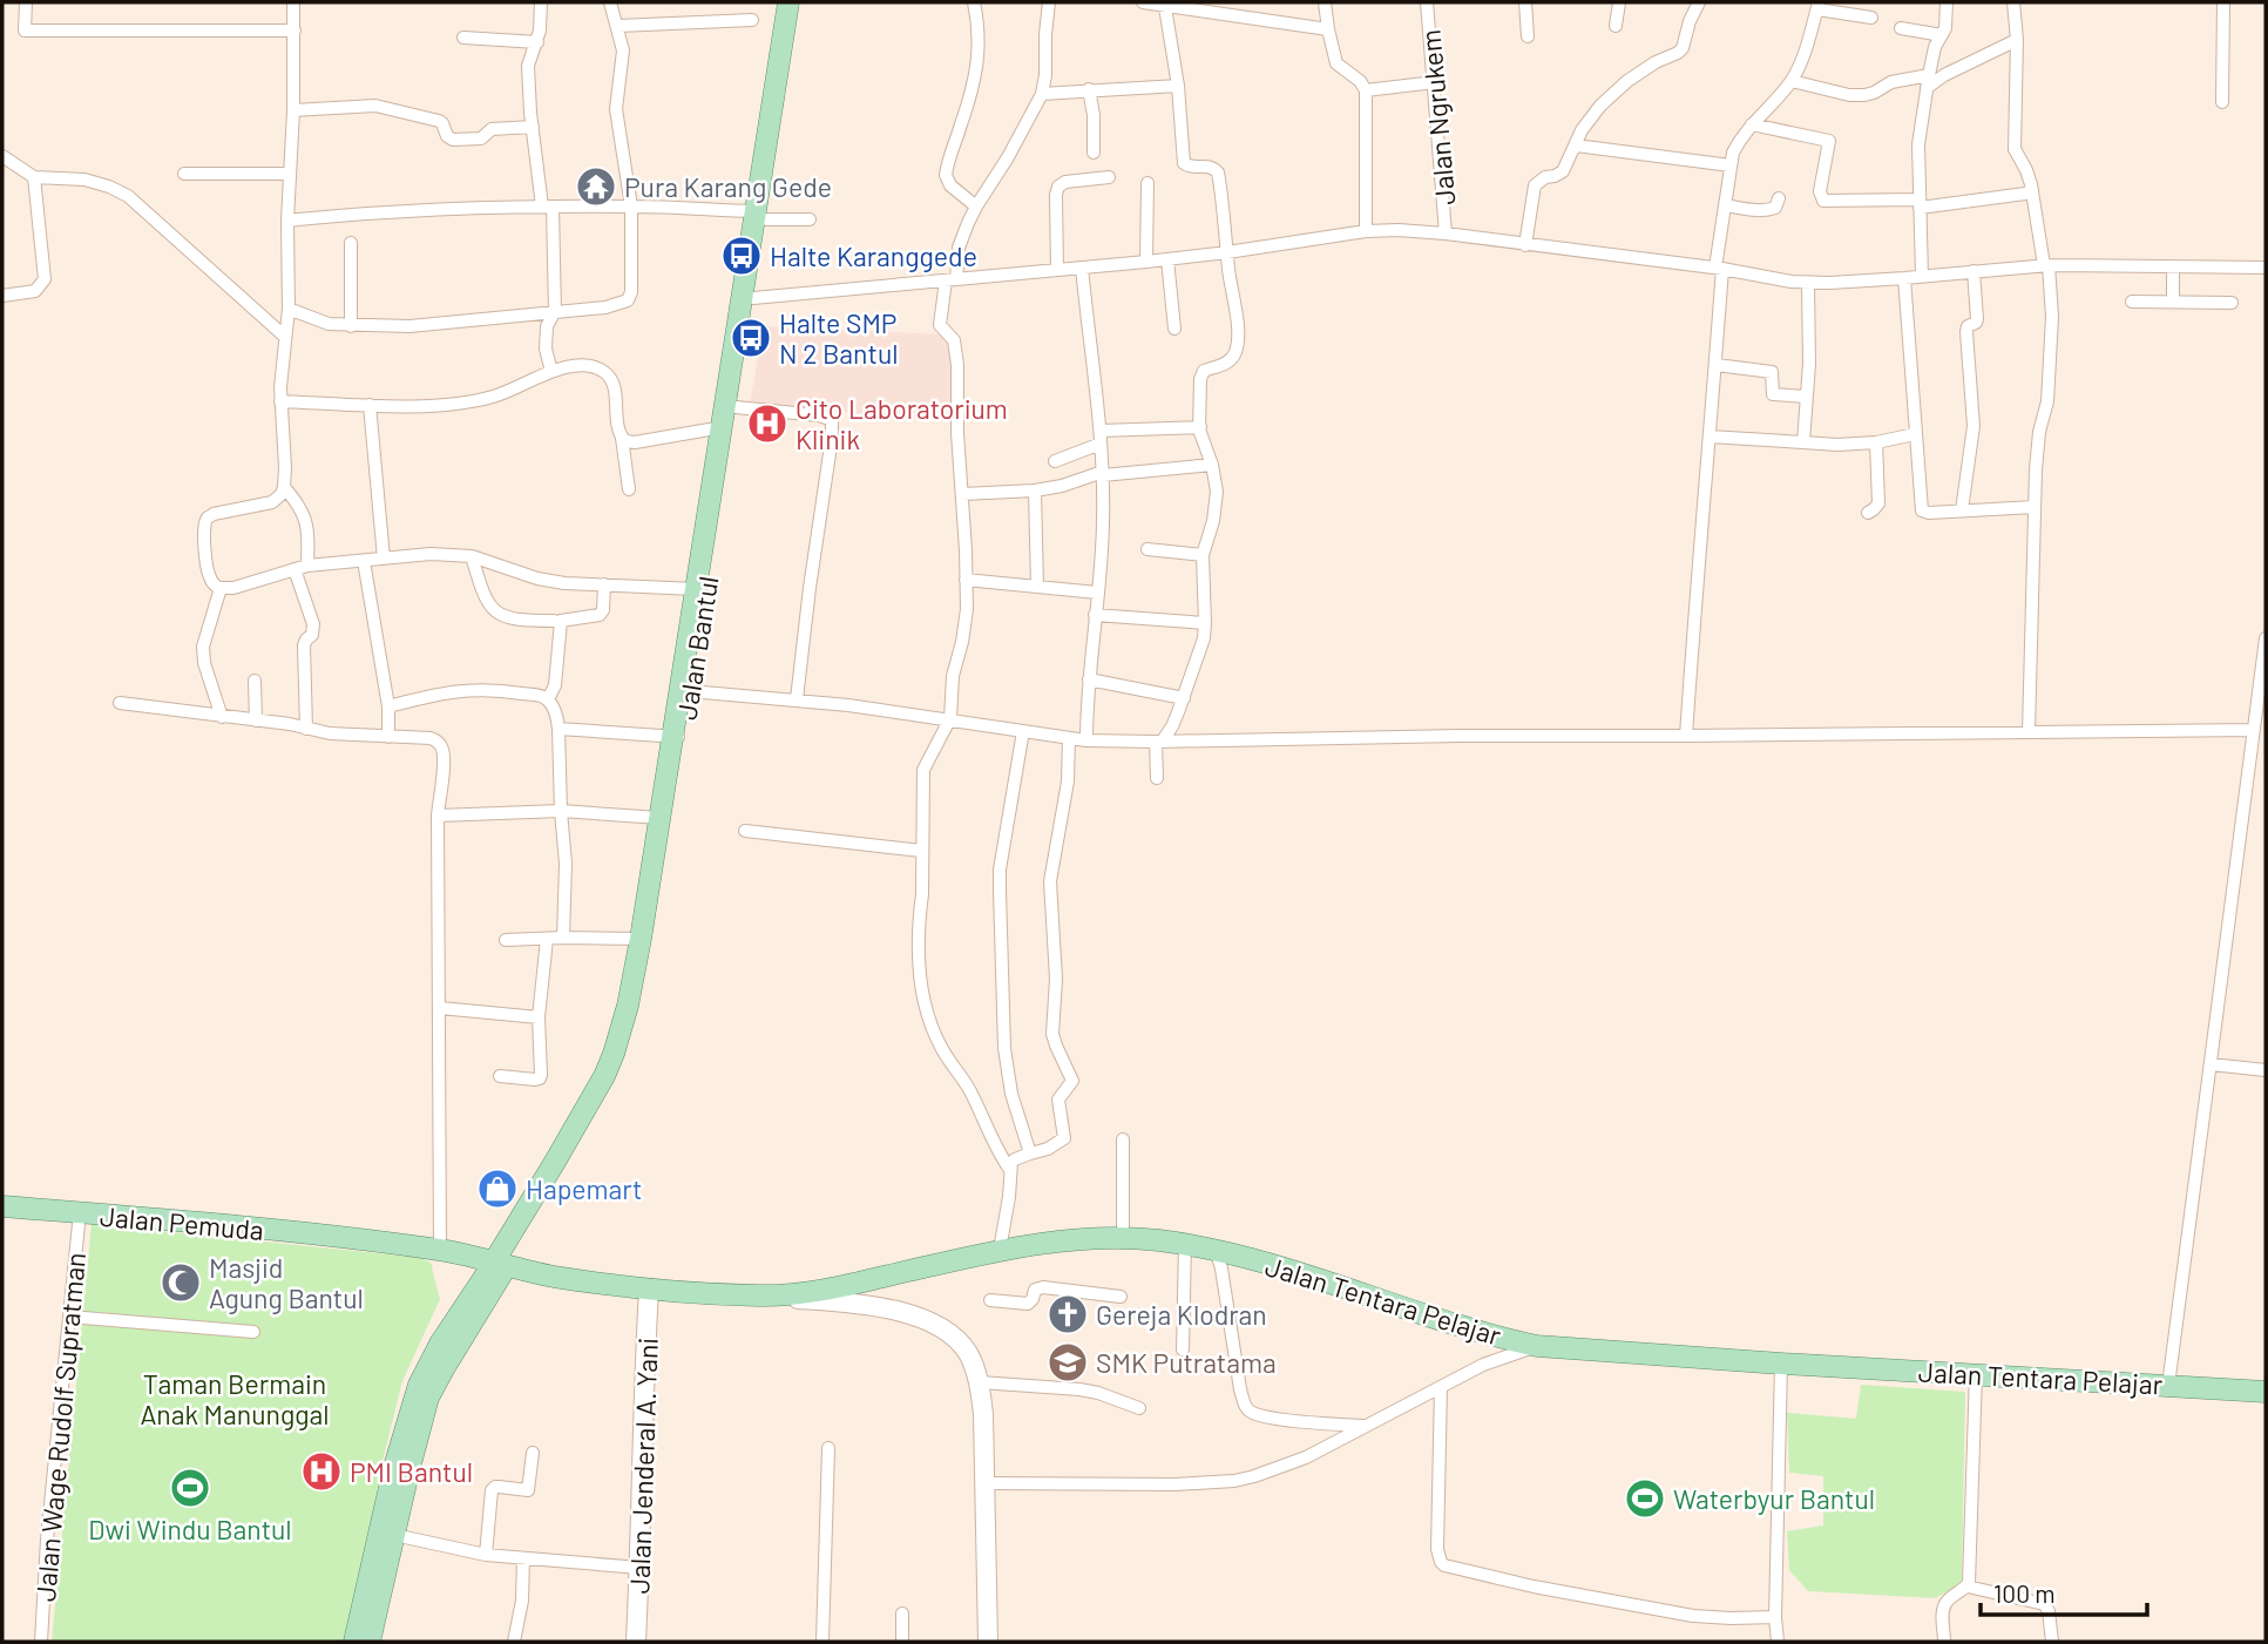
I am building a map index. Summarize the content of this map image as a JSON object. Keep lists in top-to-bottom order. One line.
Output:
{"streets":{"main road":["Jalan Bantul","Jalan Pemuda","Jalan Tentara Pelajar","Jalan Jenderal A. Yani"],"street":["Jalan Ngrukem","Jalan Wage Rudolf Supratman"]},"crossings":[["Jalan Bantul","Jalan Pemuda"],["Jalan Bantul","Jalan Tentara Pelajar"],["Jalan Pemuda","Jalan Tentara Pelajar"],["Jalan Pemuda","Jalan Wage Rudolf Supratman"],["Jalan Tentara Pelajar","Jalan Jenderal A. Yani"]],"parks":["Taman Bermain Anak Manunggal"],"places":{"temple":["Pura Karang Gede"],"bus stop":["Halte Karanggede","Halte SMP N 2 Bantul"],"hospital":["Cito Laboratorium Klinik","PMI Bantul"],"shop":["Hapemart"],"mosque":["Masjid Agung Bantul"],"church":["Gereja Klodran"],"school or university":["SMK Putratama"],"sports":["Dwi Windu Bantul","Waterbyur Bantul"]},"scale_bar":"100 m"}
